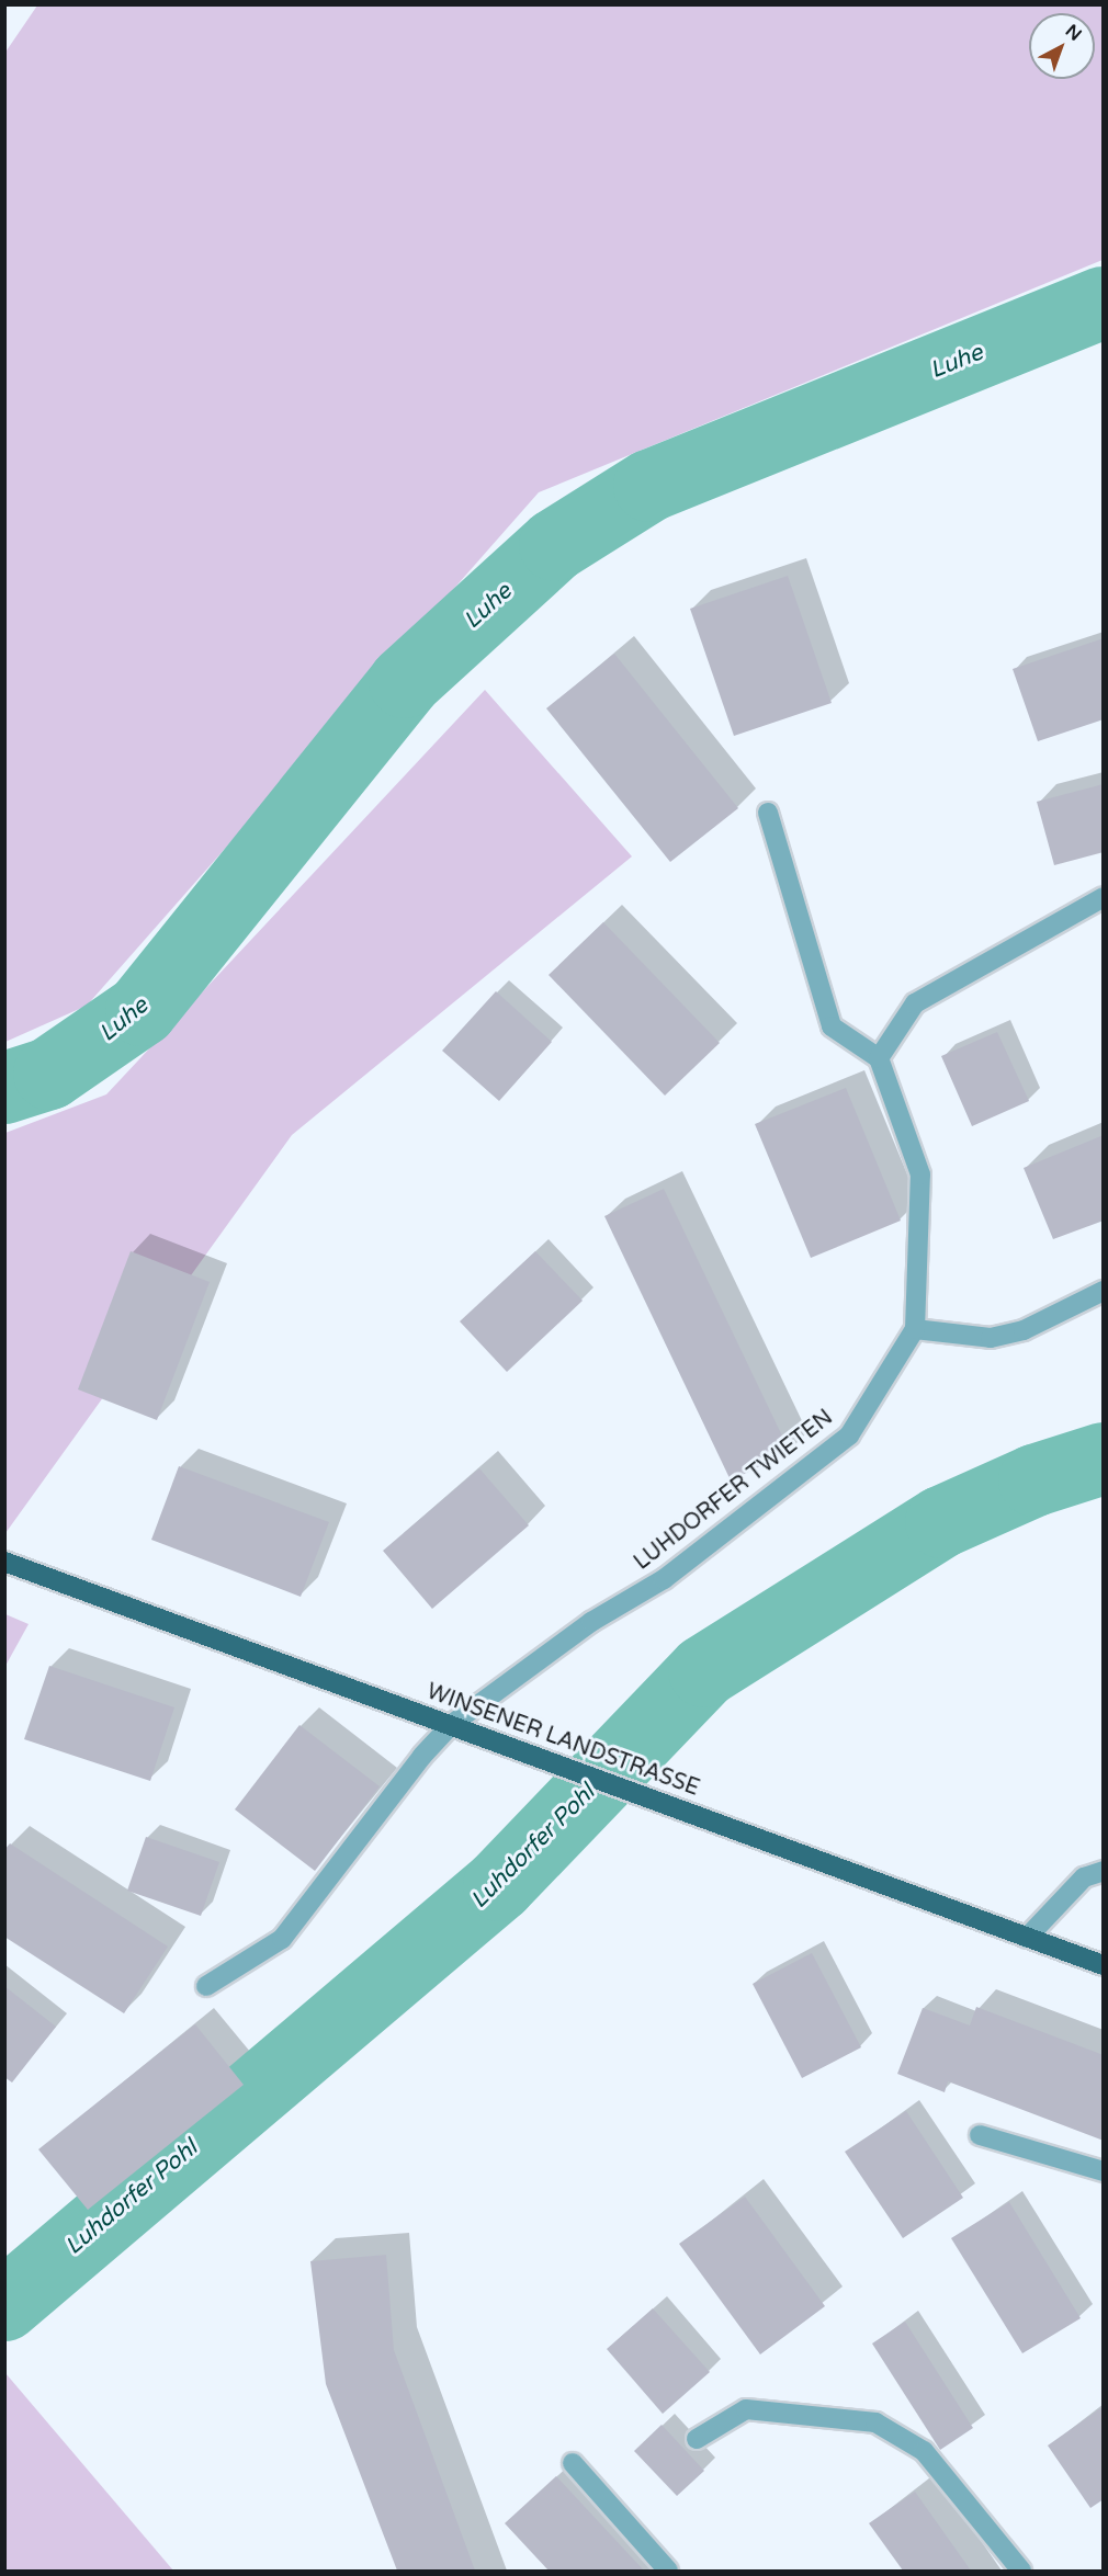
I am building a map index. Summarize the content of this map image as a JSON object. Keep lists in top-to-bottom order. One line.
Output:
{"streets":{"main road":["WINSENER LANDSTRASSE"],"street":["LUHDORFER TWIETEN"]},"crossings":[["LUHDORFER TWIETEN","WINSENER LANDSTRASSE"]],"water":["Luhe","Luhdorfer Pohl"],"north":"top right"}
